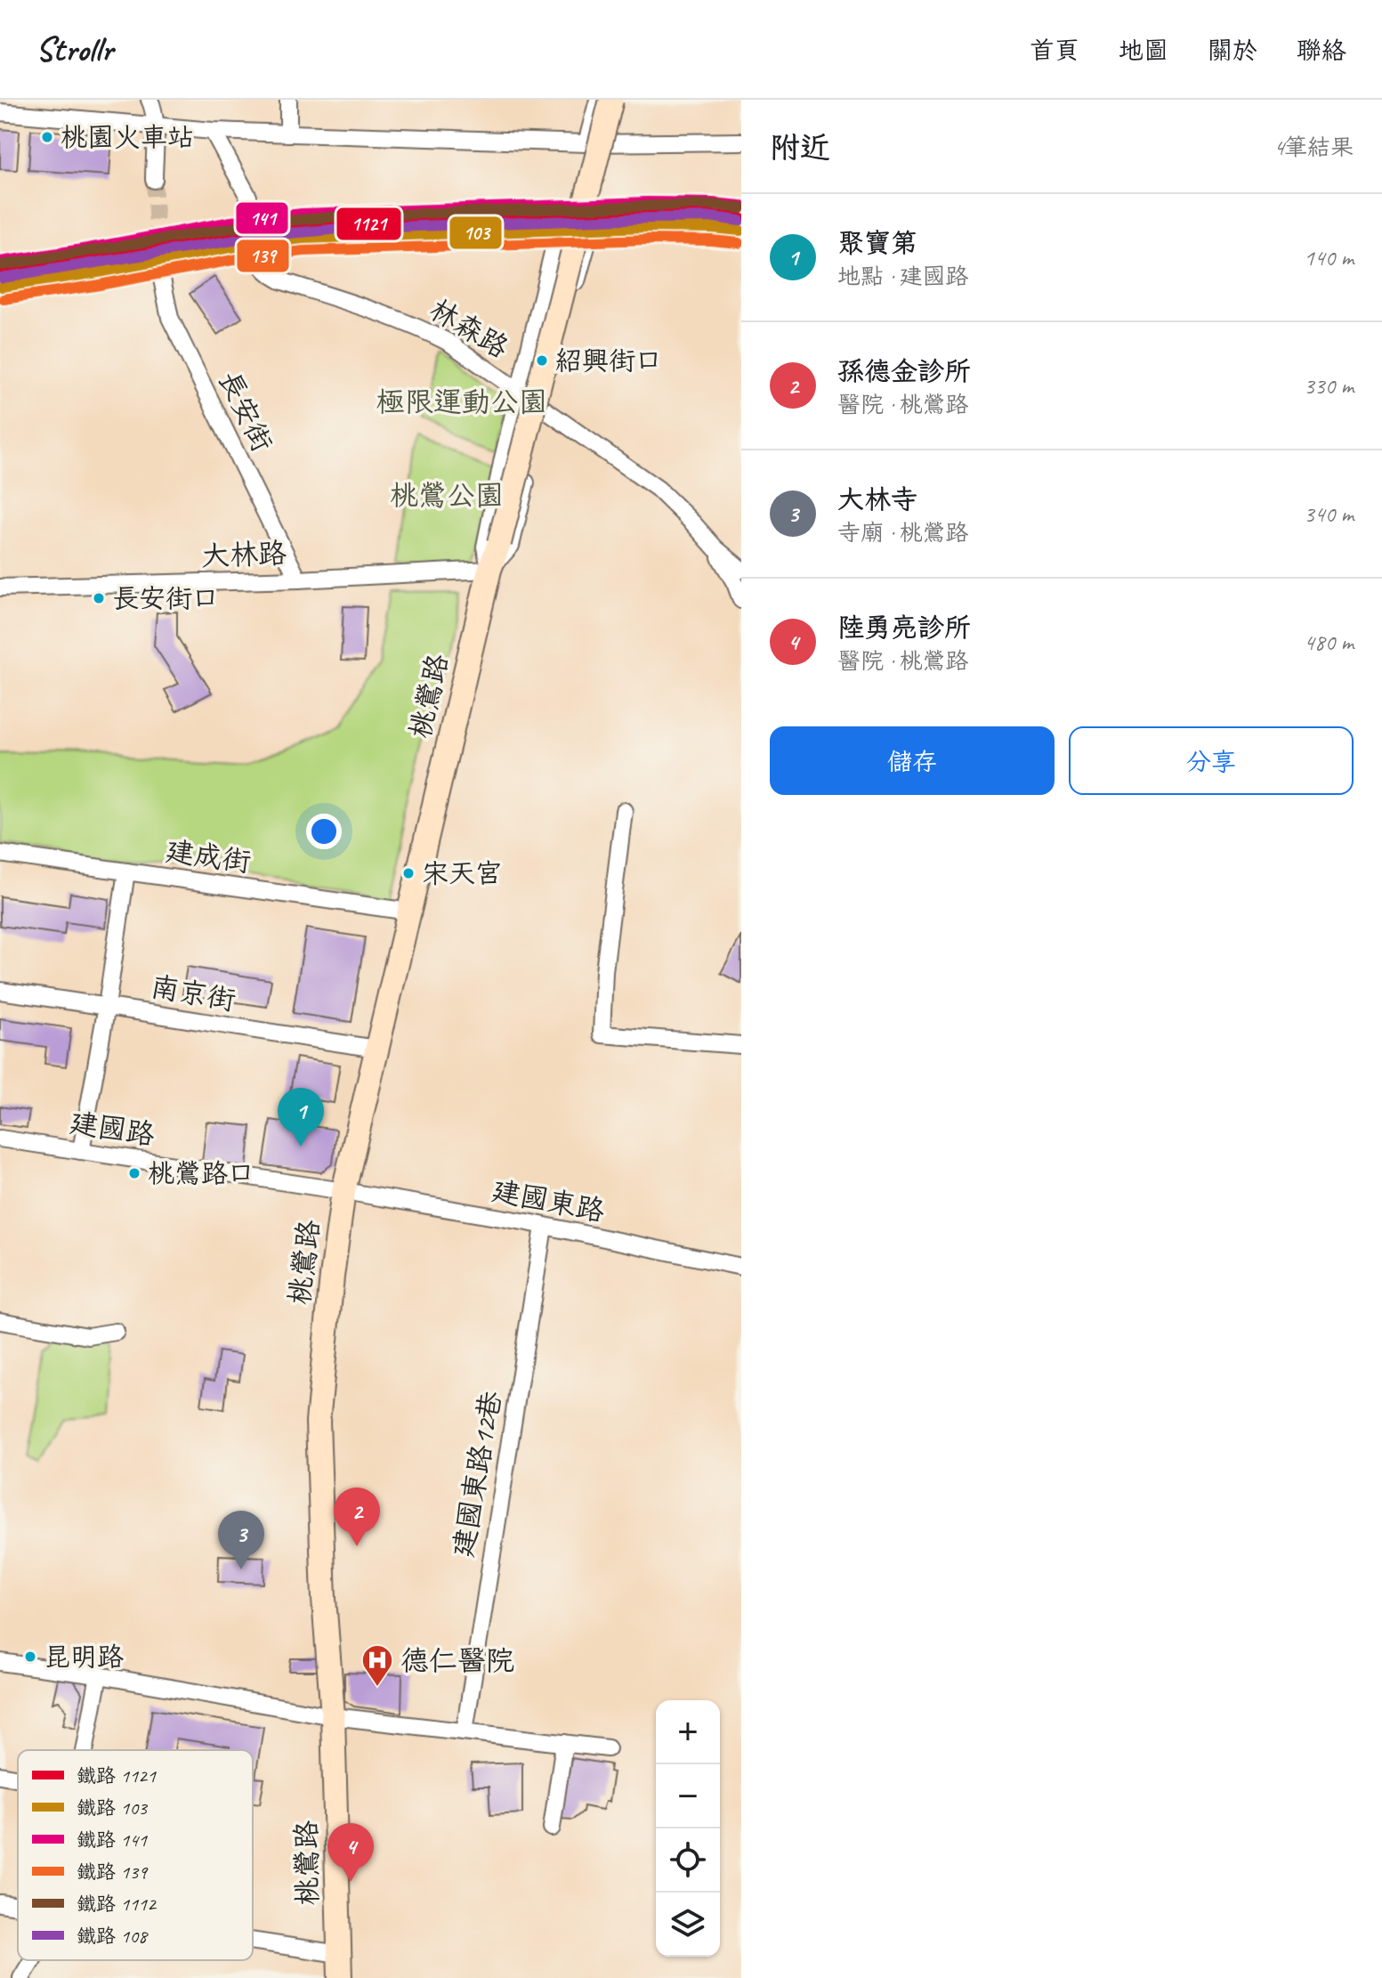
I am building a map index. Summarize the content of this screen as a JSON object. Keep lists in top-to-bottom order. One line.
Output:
{"streets":{"main road":["桃鶯路"],"street":["林森路","長安街","大林路","建成街","南京街","建國路","建國東路","建國東路12巷"]},"crossings":[["林森路","桃鶯路"],["長安街","大林路"],["大林路","桃鶯路"],["桃鶯路","建成街"],["桃鶯路","南京街"],["桃鶯路","建國路"],["桃鶯路","建國東路"],["建國路","建國東路"],["建國東路","建國東路12巷"]],"parks":["極限運動公園","桃鶯公園"],"places":{"other":["桃園火車站","紹興街口","長安街口","宋天宮","桃鶯路口","昆明路"],"hospital":["德仁醫院"]},"lines":["rail line 141","rail line 1112","rail line 1121","rail line 108","rail line 103","rail line 139"],"legend":["鐵路 1121","鐵路 103","鐵路 141","鐵路 139","鐵路 1112","鐵路 108"],"page":{"header":"Strollr","nav":["首頁","地圖","關於","聯絡"],"heading":["附近","4筆結果"],"list":[{"mark":"1","name":"聚寶第","note":"地點 · 建國路","value":"140 m"},{"mark":"2","name":"孫德金診所","note":"醫院 · 桃鶯路","value":"330 m"},{"mark":"3","name":"大林寺","note":"寺廟 · 桃鶯路","value":"340 m"},{"mark":"4","name":"陸勇亮診所","note":"醫院 · 桃鶯路","value":"480 m"}],"buttons":["儲存","分享"],"pins":["1","2","3","4"],"map_buttons":["+","−"]}}
